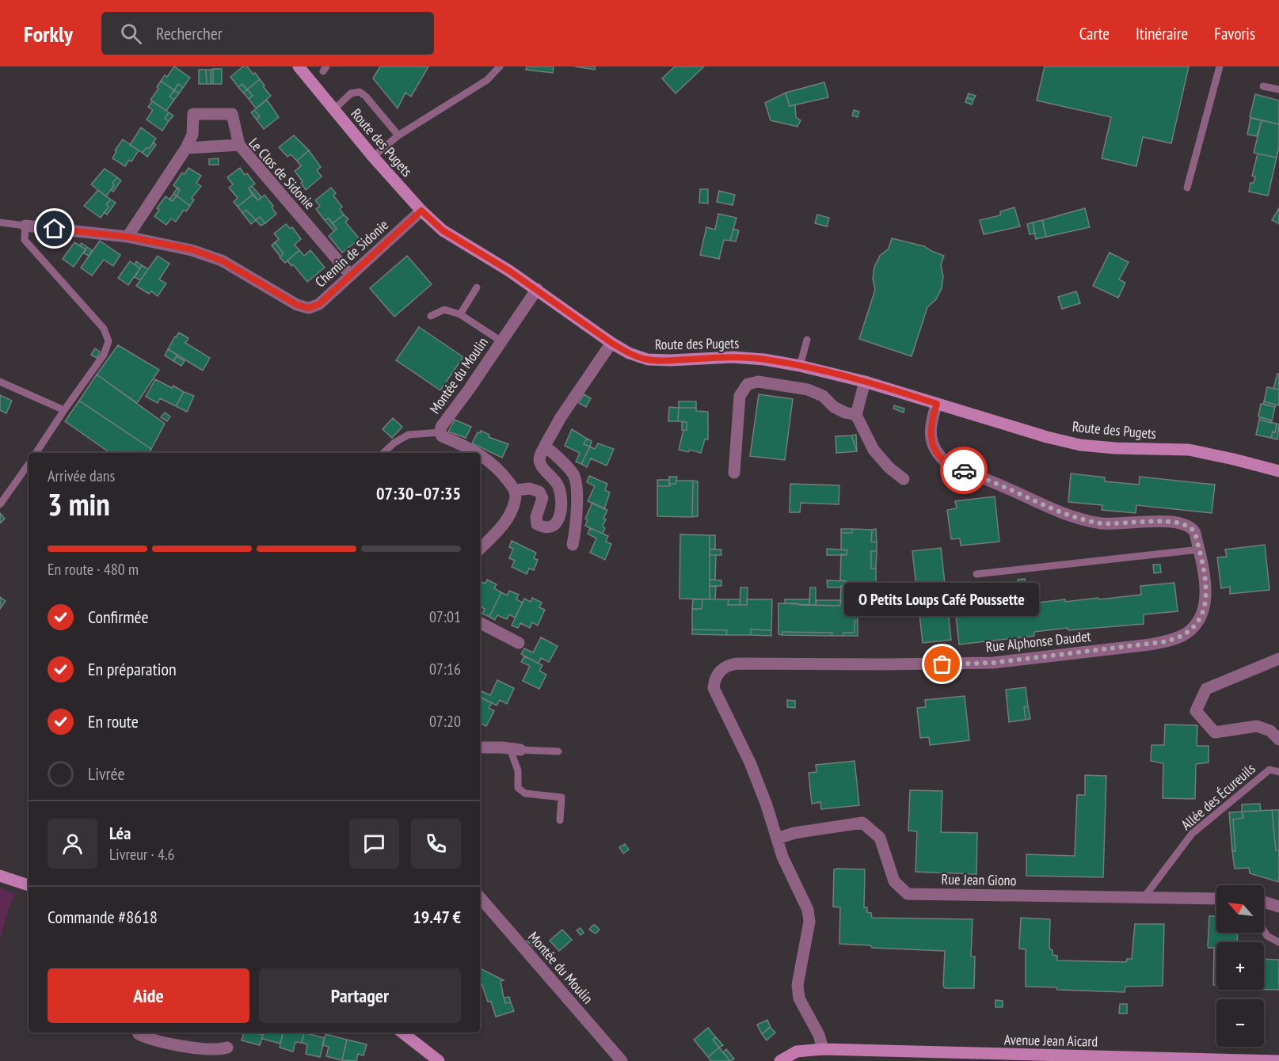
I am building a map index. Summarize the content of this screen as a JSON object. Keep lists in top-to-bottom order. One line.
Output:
{"streets":{"main road":["Route des Pugets","Avenue Jean Aicard"],"street":["Le Clos de Sidonie","Chemin de Sidonie","Montée du Moulin","Rue Alphonse Daudet","Rue Jean Giono"],"lane":["Allée des Écureuils"]},"crossings":[["Route des Pugets","Chemin de Sidonie"],["Route des Pugets","Montée du Moulin"],["Route des Pugets","Rue Alphonse Daudet"],["Le Clos de Sidonie","Chemin de Sidonie"],["Rue Alphonse Daudet","Rue Jean Giono"],["Rue Alphonse Daudet","Avenue Jean Aicard"],["Allée des Écureuils","Rue Jean Giono"]],"places":["O Petits Loups Café Poussette"],"north":"top left","page":{"header":"Forkly","search":"Rechercher","nav":["Carte","Itinéraire","Favoris"],"heading":["3 min","Arrivée dans","07:30–07:35"],"panel":["Léa","Livreur · 4.6","Commande #8618","19.47 €"],"bar":"En route · 480 m","bubble":"O Petits Loups Café Poussette","list":[["Confirmée","07:01"],["En préparation","07:16"],["En route","07:20"],"Livrée"],"map_buttons":["+","−"],"buttons":["Aide","Partager"]}}
